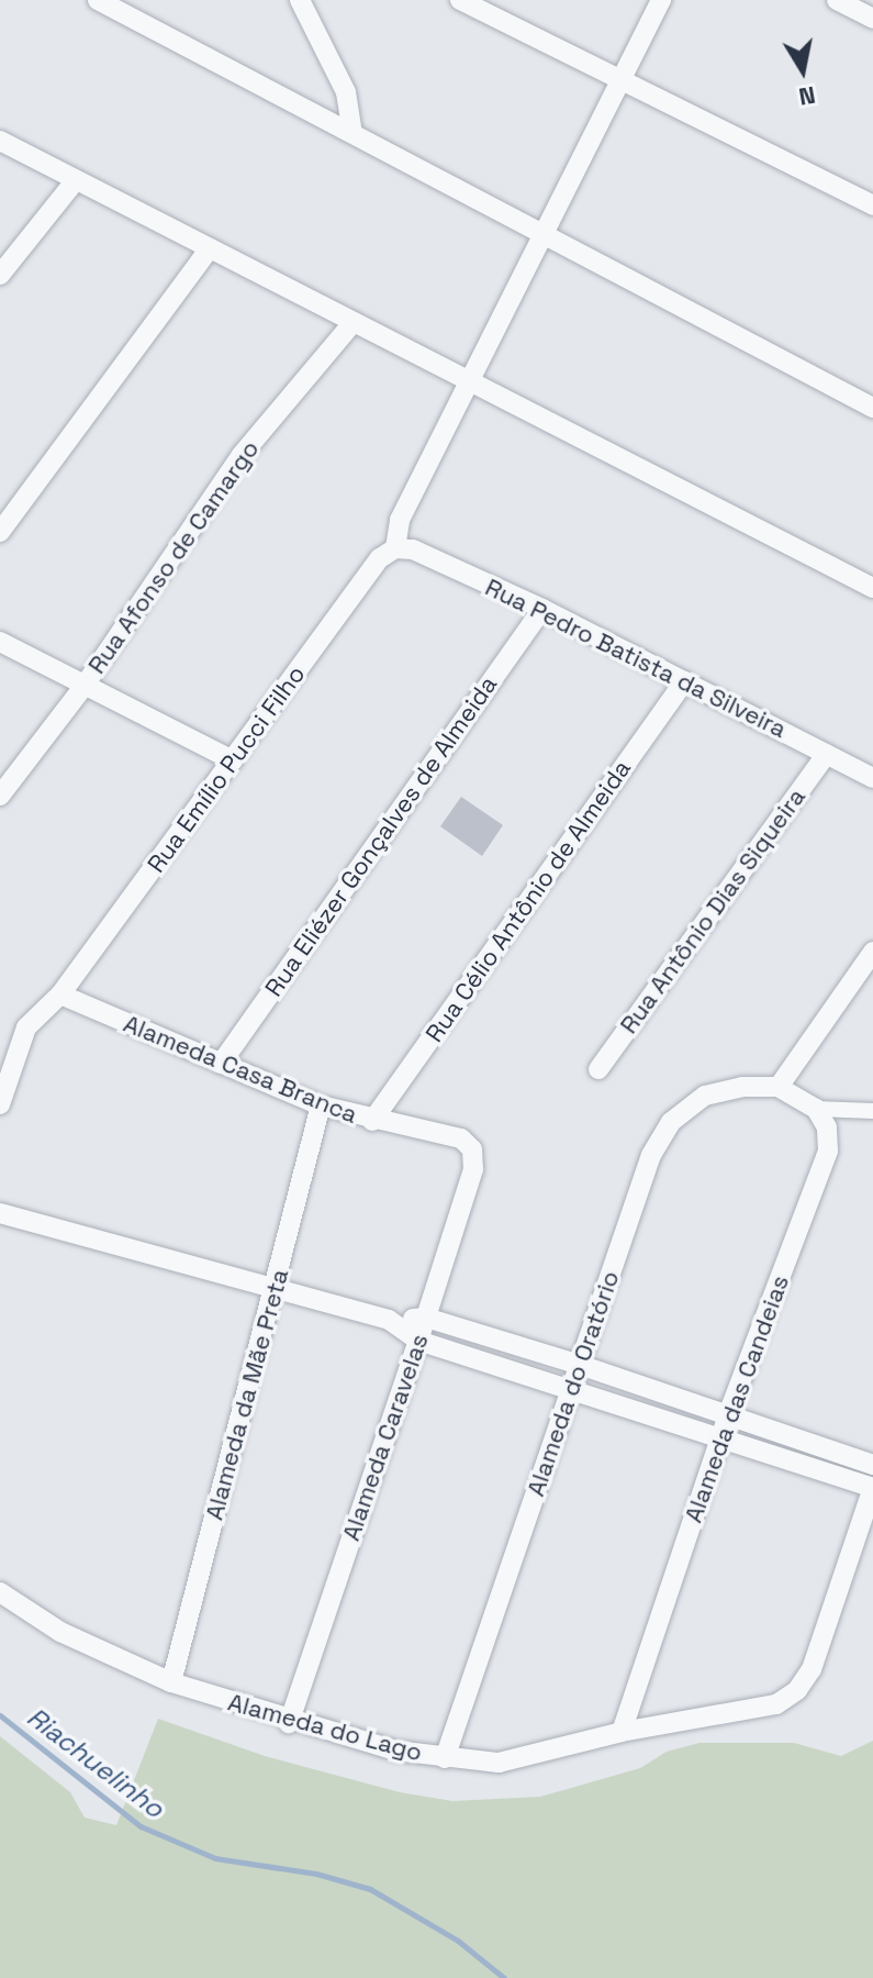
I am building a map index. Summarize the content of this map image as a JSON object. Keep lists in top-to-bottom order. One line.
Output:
{"streets":{"street":["Rua Afonso de Camargo","Rua Pedro Batista da Silveira","Rua Emílio Pucci Filho","Rua Eliézer Gonçalves de Almeida","Rua Célio Antônio de Almeida","Rua Antônio Dias Siqueira","Alameda Casa Branca","Alameda do Oratório","Alameda da Mãe Preta","Alameda das Candeias","Alameda Caravelas","Alameda do Lago"]},"crossings":[["Rua Pedro Batista da Silveira","Rua Emílio Pucci Filho"],["Rua Pedro Batista da Silveira","Rua Eliézer Gonçalves de Almeida"],["Rua Pedro Batista da Silveira","Rua Célio Antônio de Almeida"],["Rua Pedro Batista da Silveira","Rua Antônio Dias Siqueira"],["Rua Emílio Pucci Filho","Alameda Casa Branca"],["Rua Eliézer Gonçalves de Almeida","Alameda Casa Branca"],["Rua Célio Antônio de Almeida","Alameda Casa Branca"],["Alameda Casa Branca","Alameda da Mãe Preta"],["Alameda Casa Branca","Alameda Caravelas"],["Alameda do Oratório","Alameda do Lago"],["Alameda da Mãe Preta","Alameda do Lago"],["Alameda das Candeias","Alameda do Lago"],["Alameda Caravelas","Alameda do Lago"]],"water":["Riachuelinho"],"north":"bottom"}
